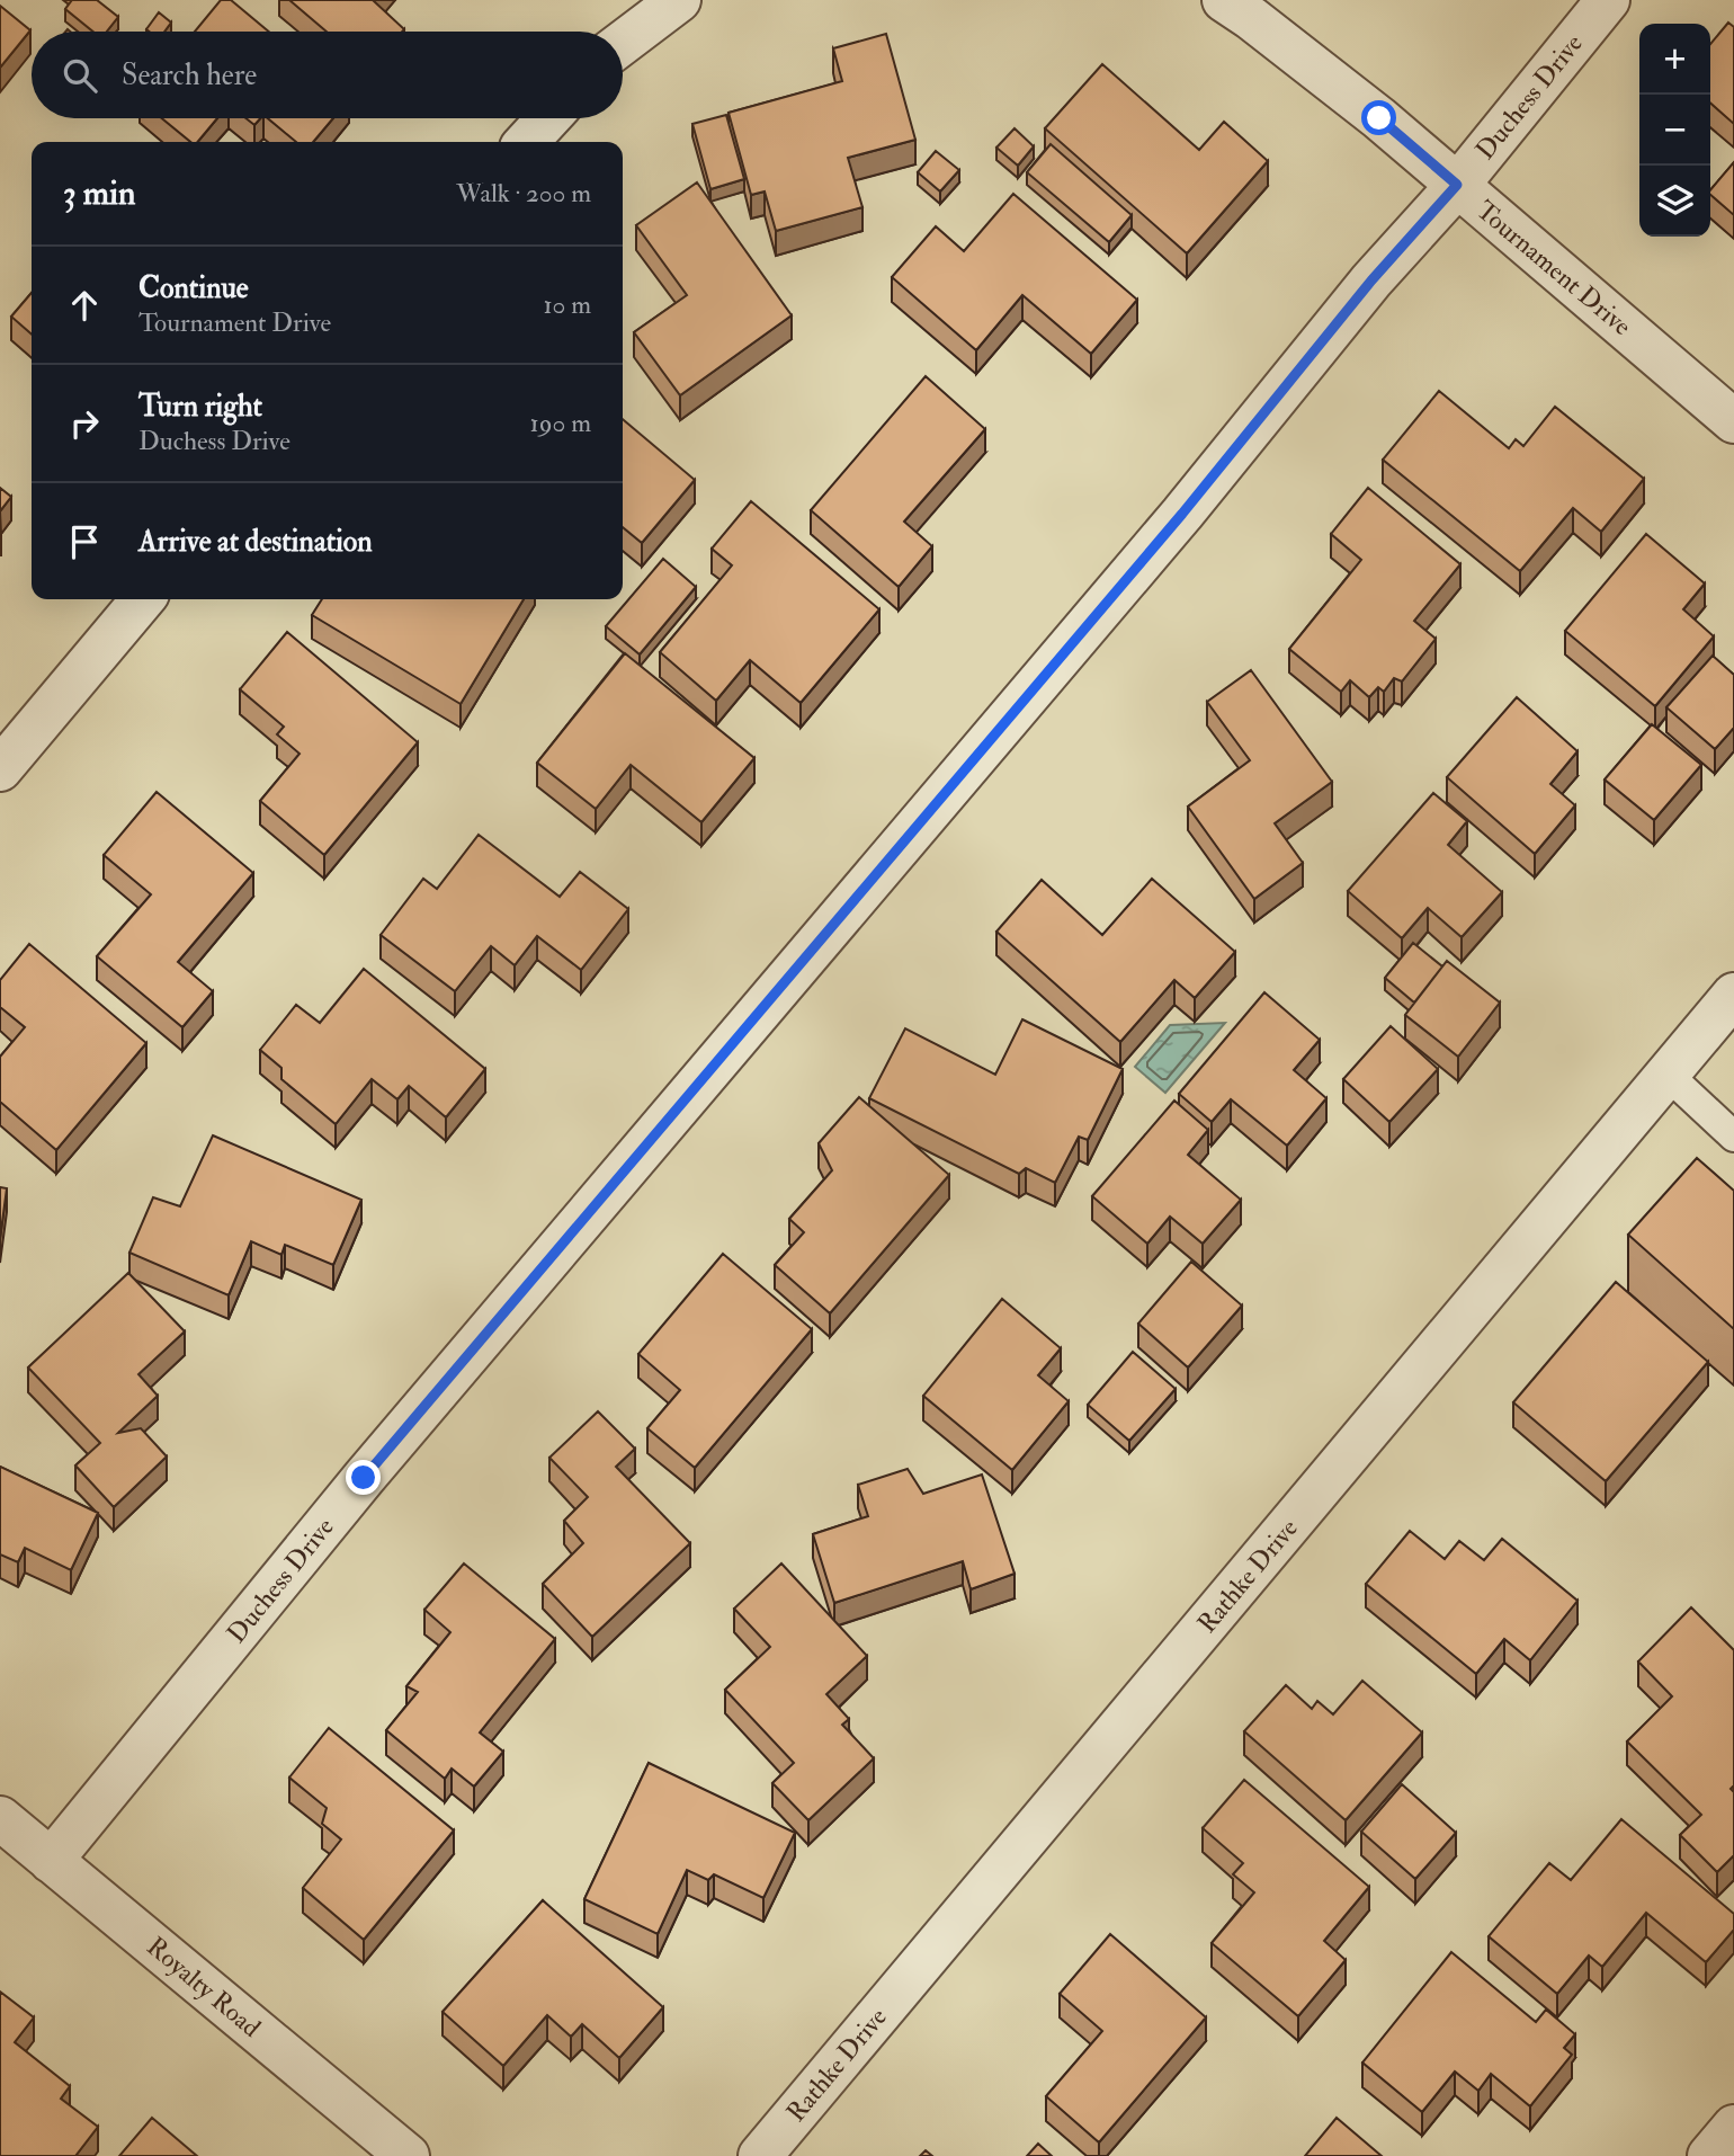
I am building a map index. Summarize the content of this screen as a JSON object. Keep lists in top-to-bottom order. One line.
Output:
{"streets":{"street":["Duchess Drive","Tournament Drive","Rathke Drive","Royalty Road"]},"crossings":[["Duchess Drive","Tournament Drive"],["Duchess Drive","Royalty Road"]],"page":{"map_buttons":["+","−"],"search":"Search here","heading":["3 min","Walk · 200 m"],"list":[["Continue","Tournament Drive","10 m"],["Turn right","Duchess Drive","190 m"],"Arrive at destination"]}}
